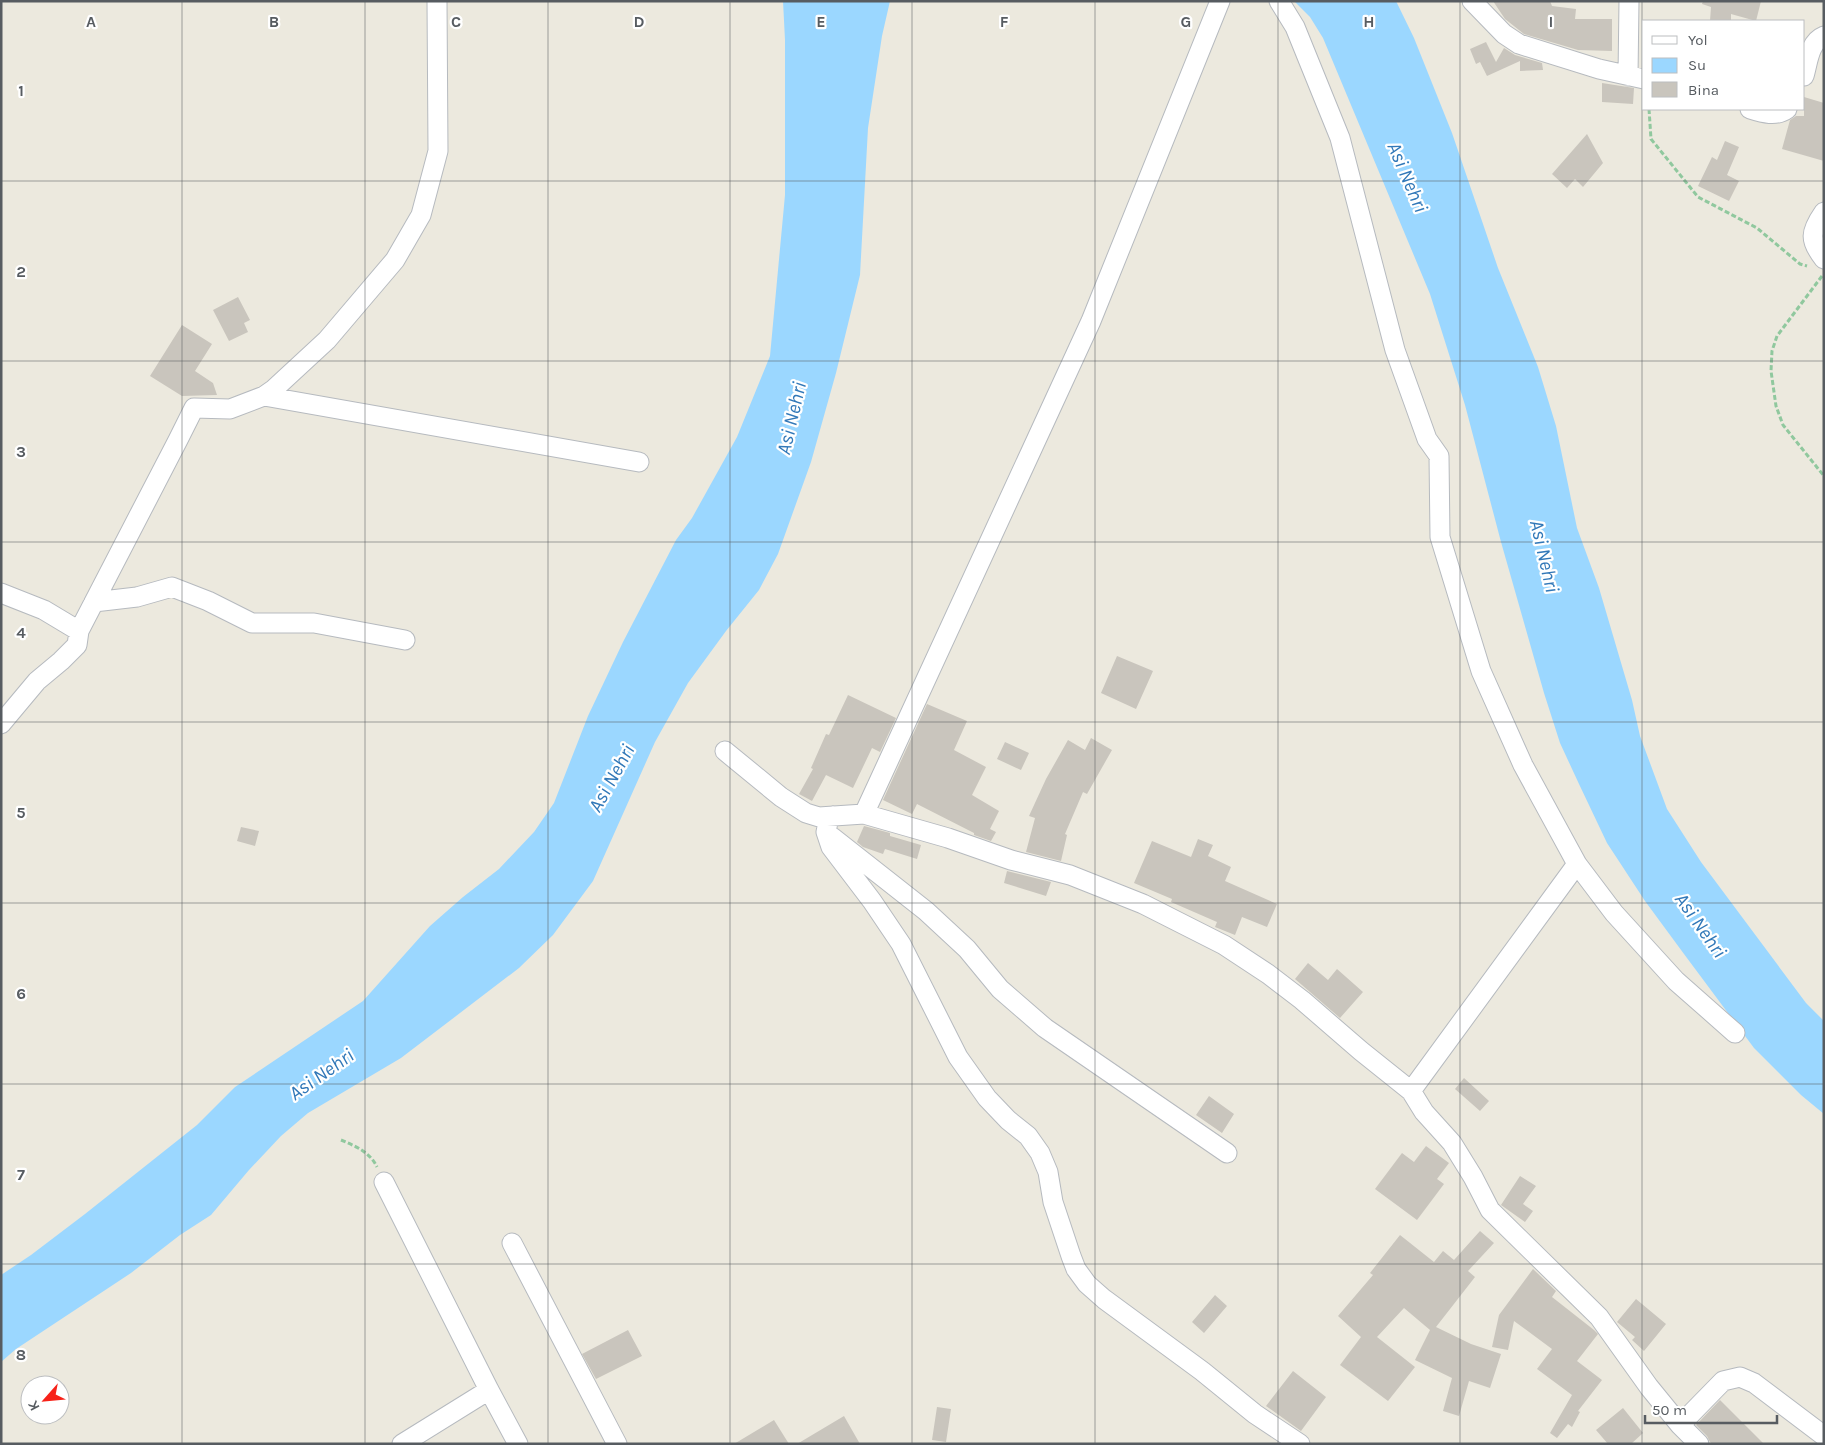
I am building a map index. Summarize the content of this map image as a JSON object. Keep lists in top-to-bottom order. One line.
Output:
{"water":["Asi Nehri"],"legend":["Yol","Su","Bina"],"scale_bar":"50 m","north":"bottom left","grid":{"columns":["A","B","C","D","E","F","G","H","I"],"rows":["1","2","3","4","5","6","7","8"]}}
